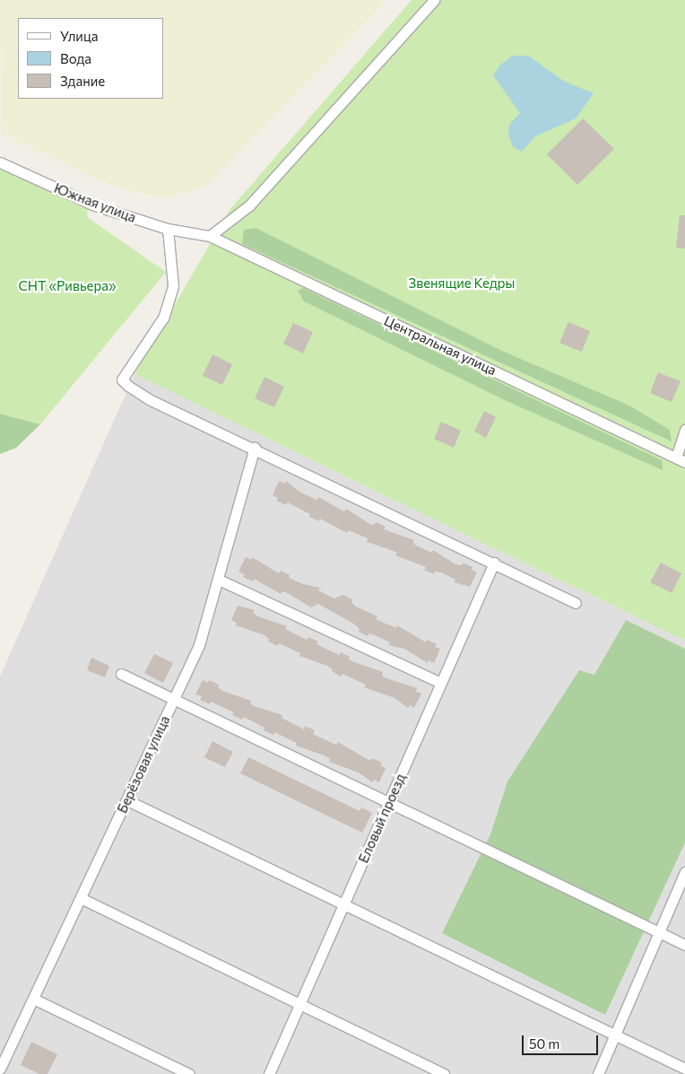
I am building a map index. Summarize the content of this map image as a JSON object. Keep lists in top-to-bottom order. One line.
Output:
{"streets":{"street":["Южная улица","Центральная улица","Берёзовая улица","Еловый проезд"]},"crossings":[["Южная улица","Центральная улица"]],"parks":["Звенящие Кедры","СНТ «Ривьера»"],"legend":["Улица","Вода","Здание"],"scale_bar":"50 m"}
